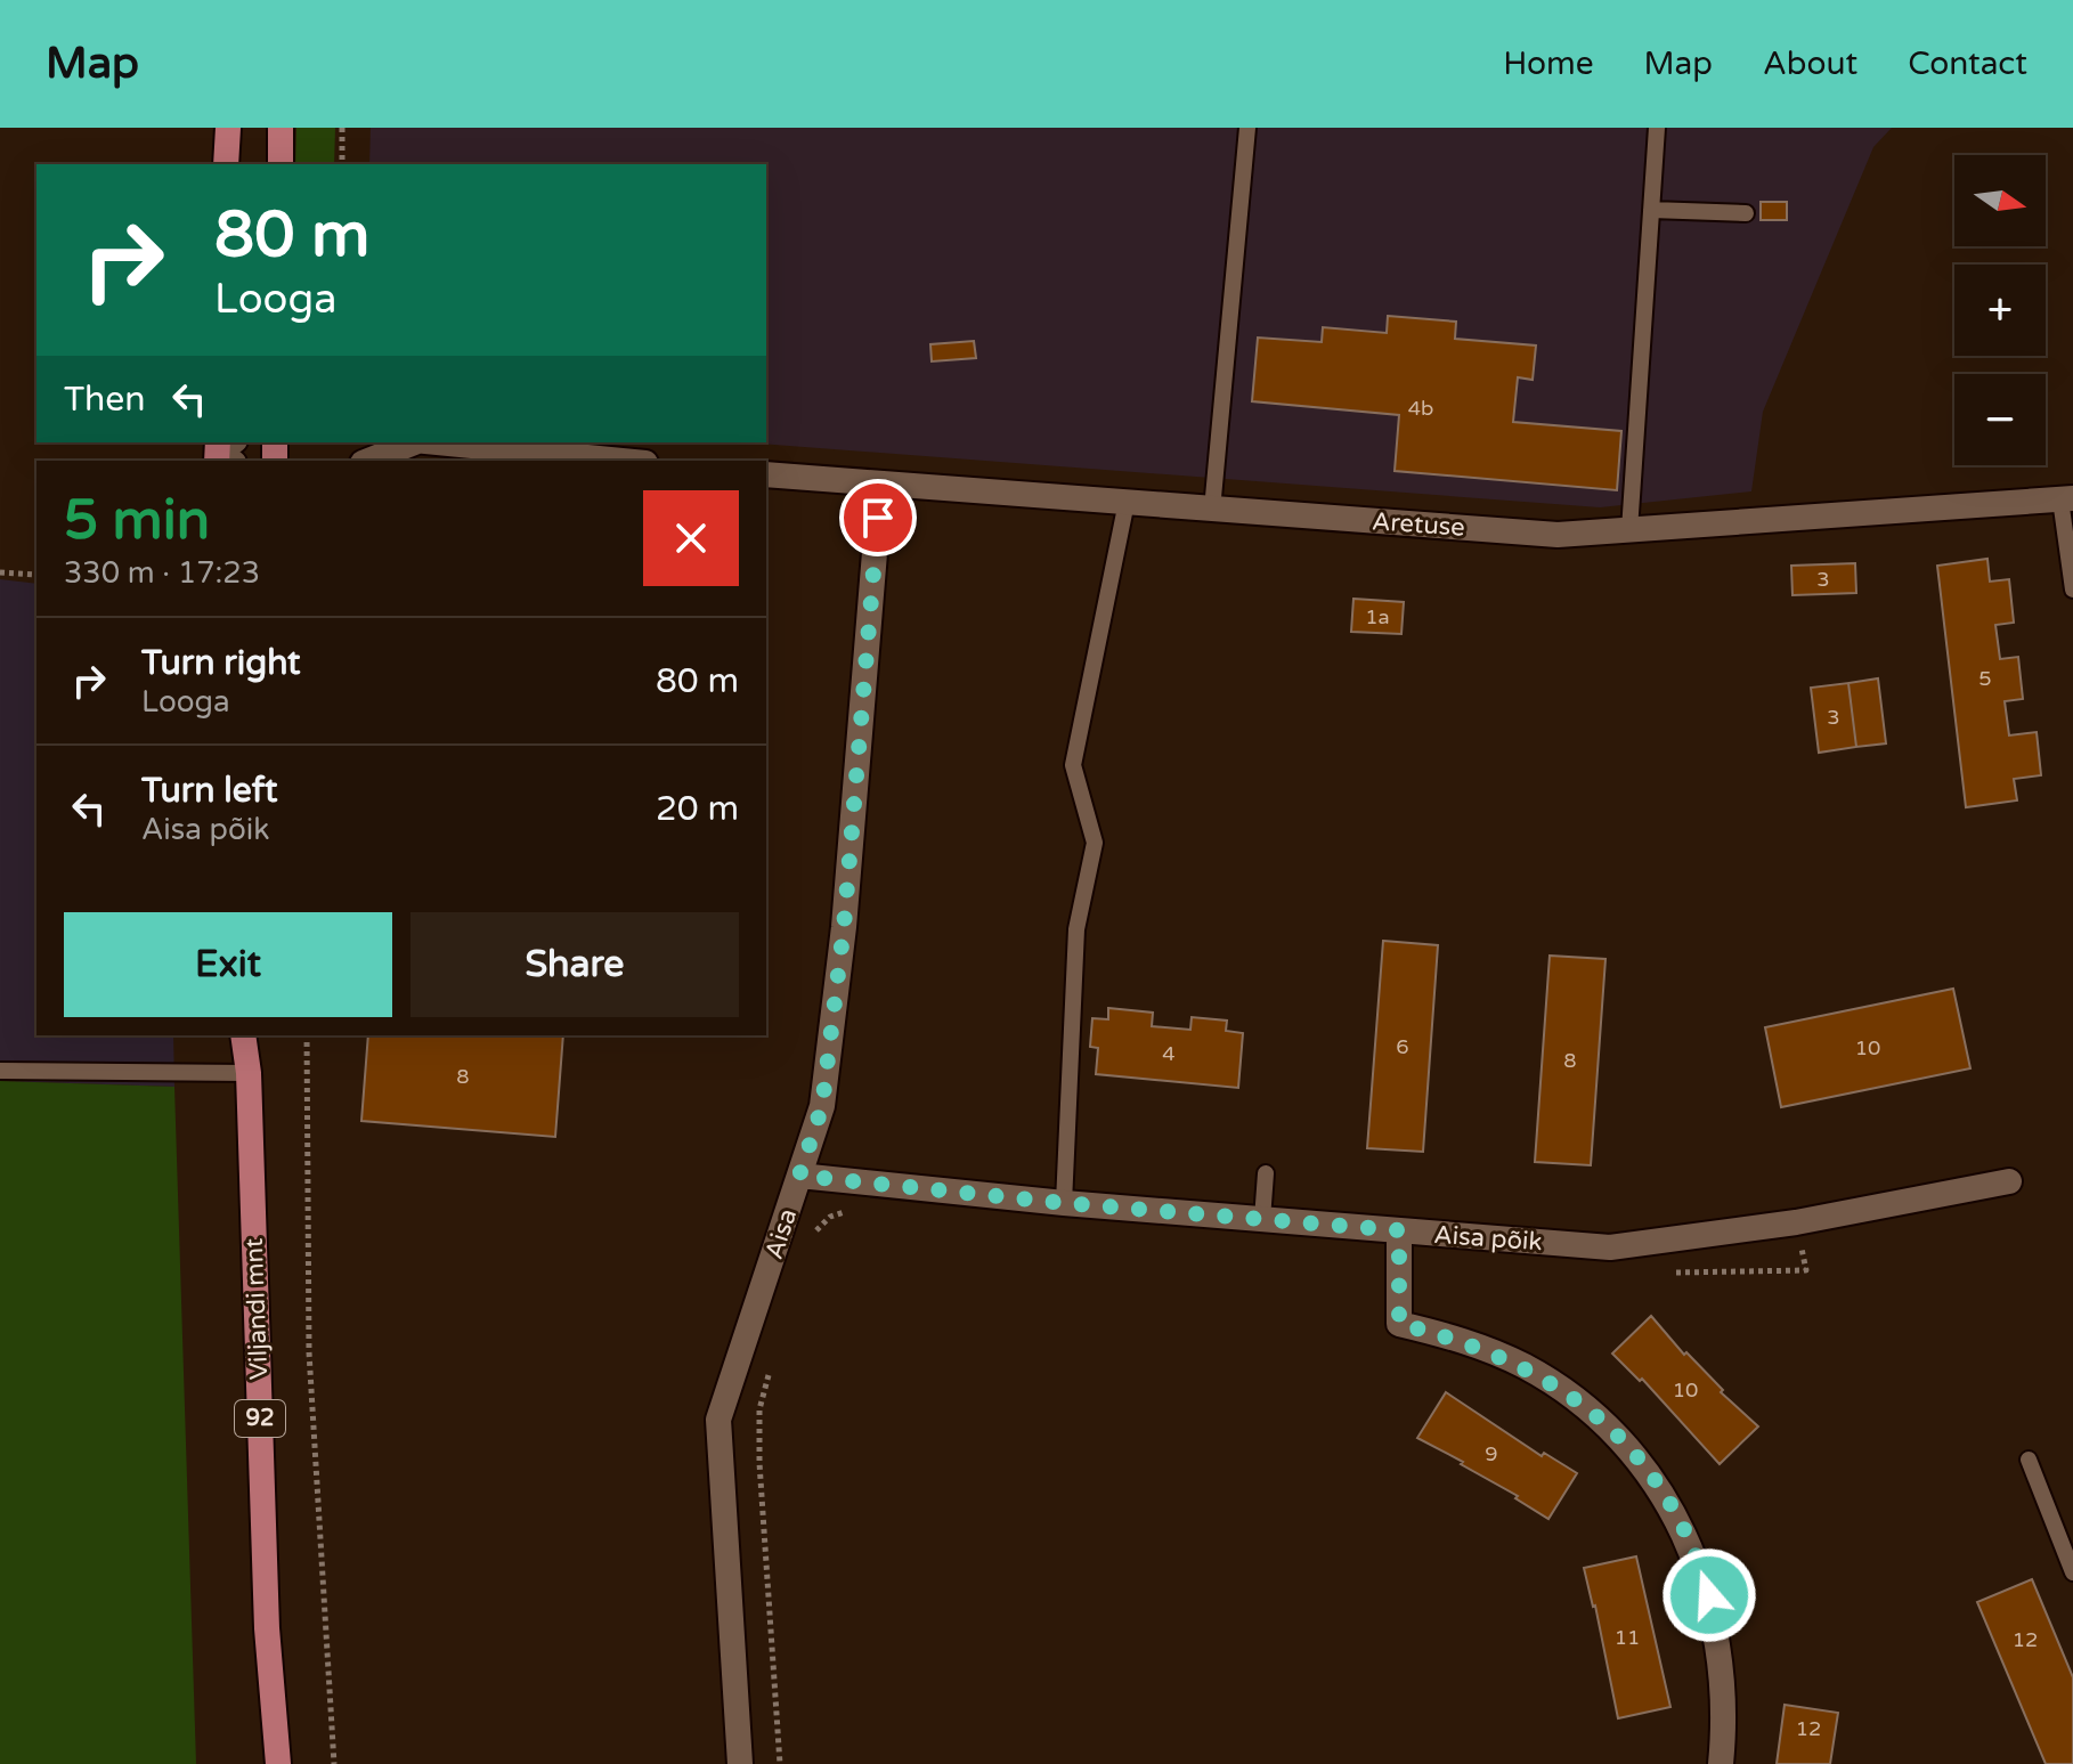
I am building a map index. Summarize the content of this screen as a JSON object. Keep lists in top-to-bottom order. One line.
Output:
{"streets":{"main road":["Viljandi mnt","92"],"street":["Aretuse","Aisa","Aisa põik"]},"crossings":[["Aretuse","Aisa"],["Aisa","Aisa põik"]],"house_numbers":["4b","3","1a","5","3","6","10","4","8","8","10","9","11","12","12"],"north":"right","page":{"header":"Map","nav":["Home","Map","About","Contact"],"map_buttons":["+","−"],"turn":["80 m","Looga"],"then":"Then","heading":["5 min","330 m · 17:23"],"list":[{"name":"Turn right","note":"Looga","value":"80 m"},{"name":"Turn left","note":"Aisa põik","value":"20 m"}],"buttons":["Exit","Share"]}}
